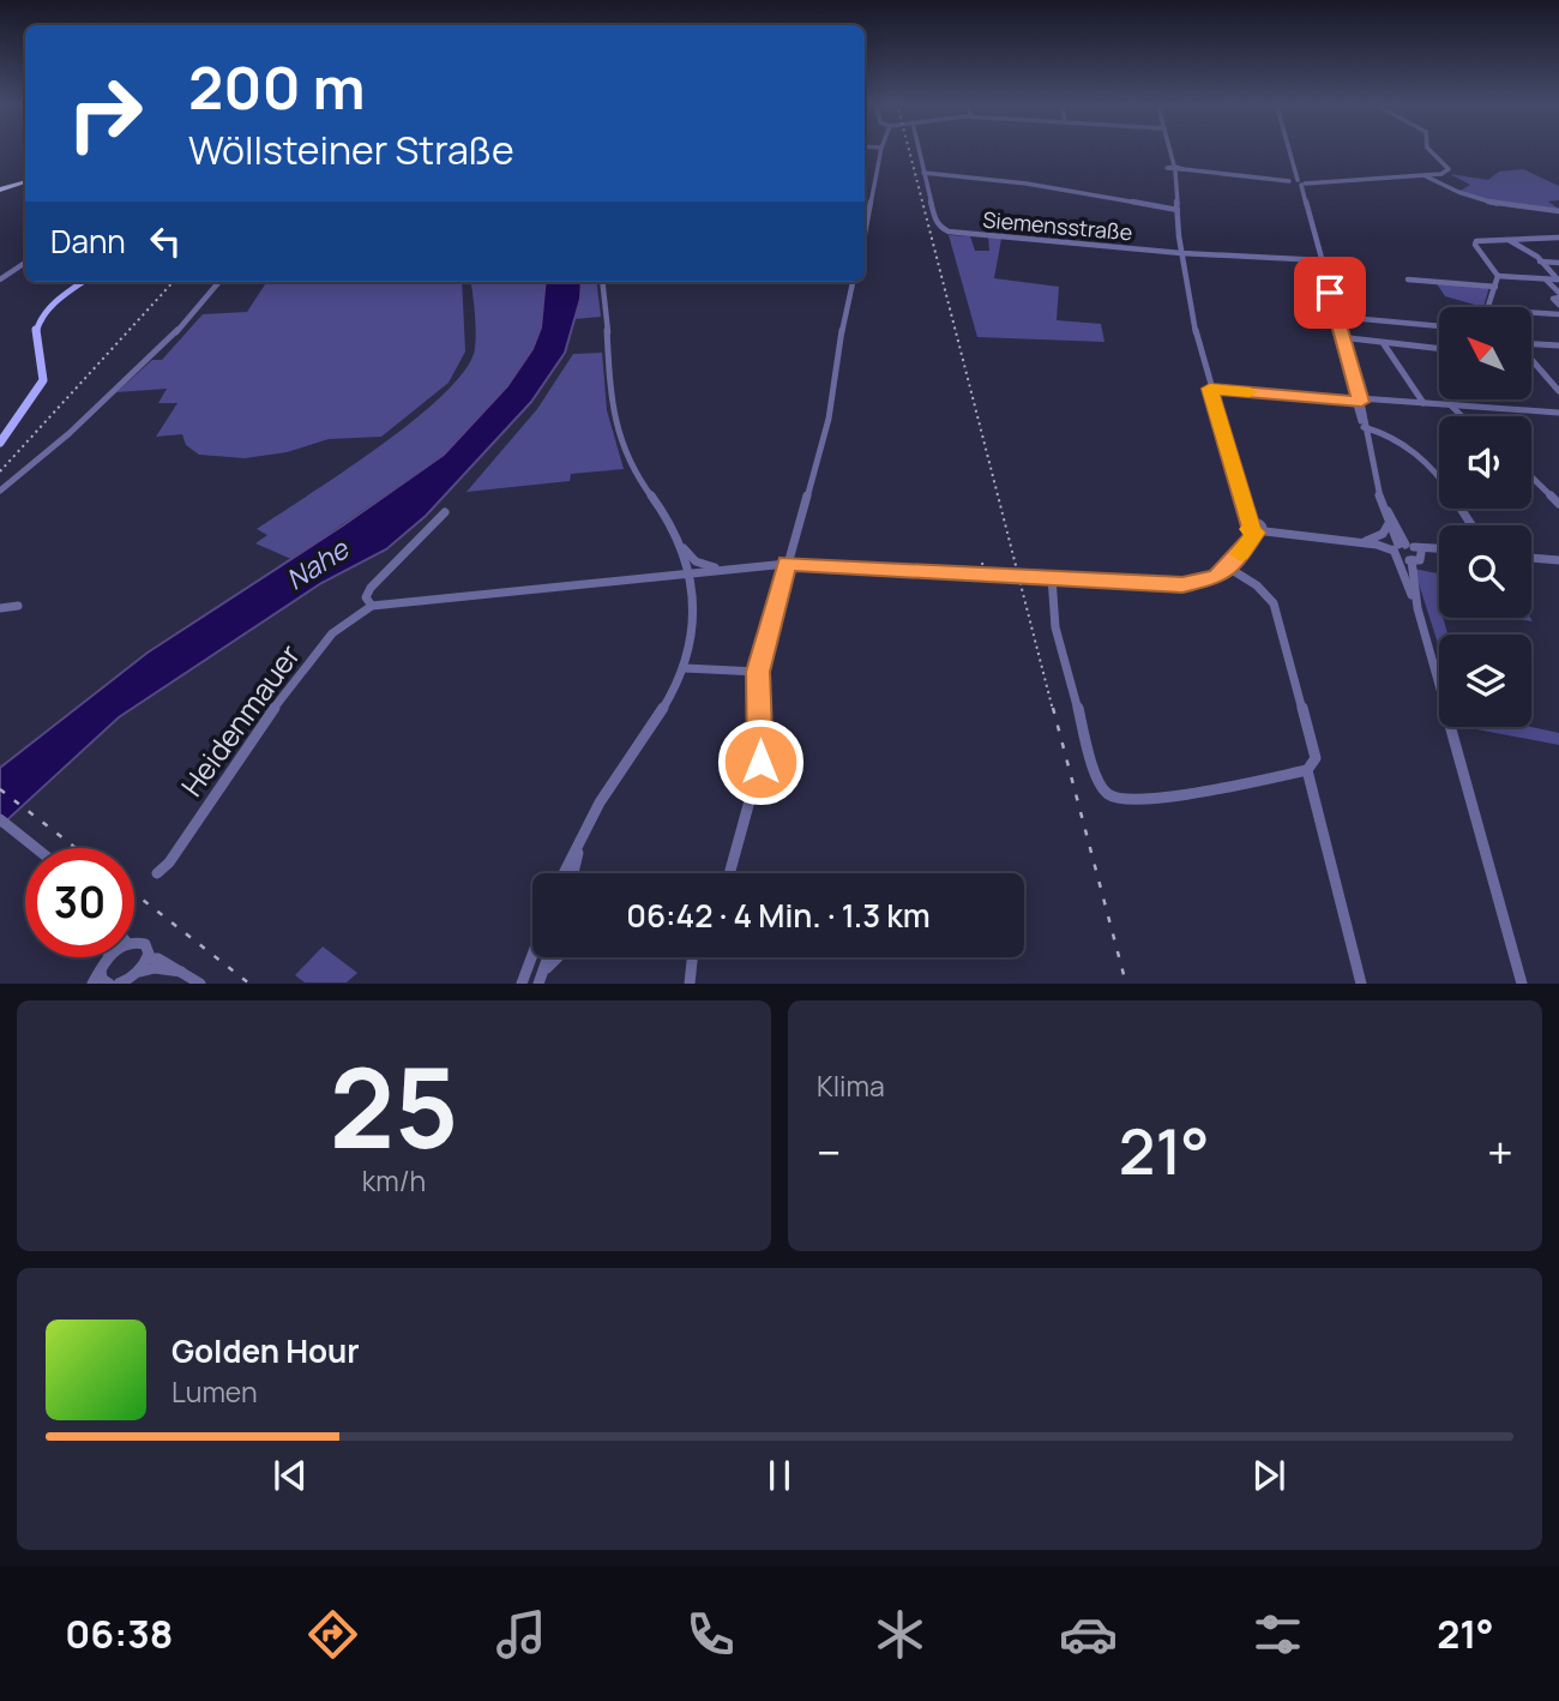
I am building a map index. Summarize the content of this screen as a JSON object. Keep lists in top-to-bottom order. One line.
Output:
{"streets":{"street":["Siemensstraße","Heidenmauer"]},"water":["Nahe"],"north":"top left","page":{"turn":["200 m","Wöllsteiner Straße"],"then":"Dann","limit":"30","trip":"06:42 · 4 Min. · 1.3 km","tile":[["25","km/h"],"Klima"],"heat":["−","21°","+"],"song":["Golden Hour","Lumen"],"tabs":["06:38","21°"]}}
